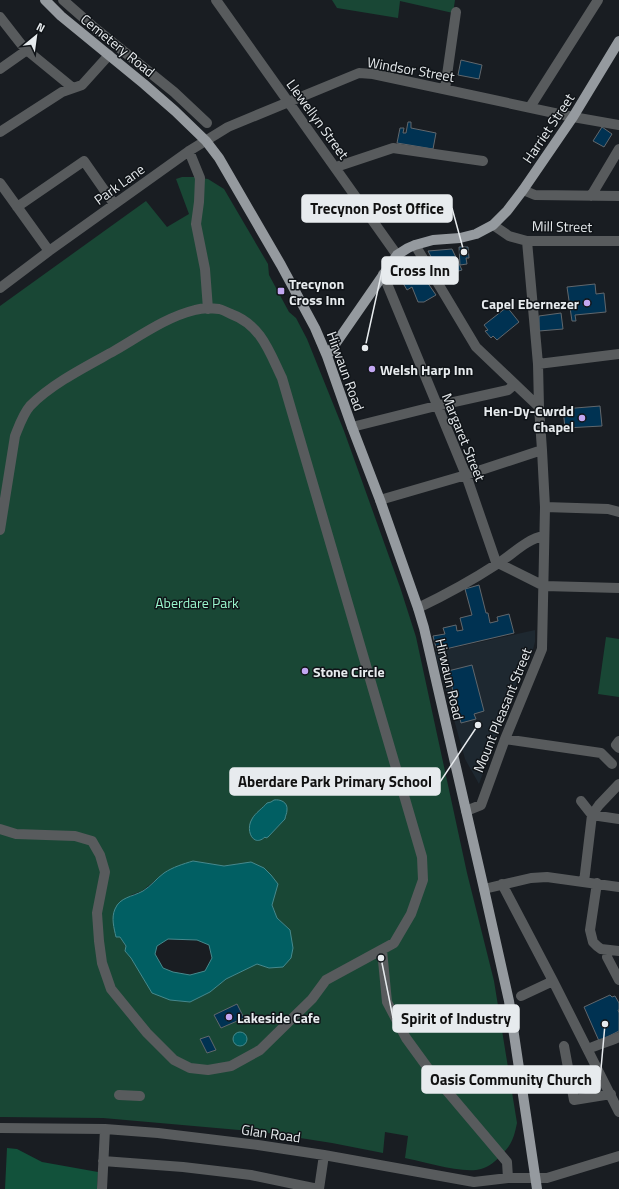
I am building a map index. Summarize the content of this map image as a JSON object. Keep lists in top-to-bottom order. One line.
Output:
{"streets":{"main road":["Cemetery Road","Harriet Street","Hirwaun Road"],"street":["Windsor Street","Llewellyn Street","Park Lane","Mill Street","Margaret Street","Mount Pleasant Street","Glan Road"]},"crossings":[["Cemetery Road","Windsor Street"],["Cemetery Road","Park Lane"],["Cemetery Road","Hirwaun Road"],["Windsor Street","Llewellyn Street"],["Windsor Street","Harriet Street"],["Windsor Street","Park Lane"],["Windsor Street","Hirwaun Road"],["Harriet Street","Mill Street"],["Park Lane","Hirwaun Road"],["Mill Street","Mount Pleasant Street"],["Hirwaun Road","Mount Pleasant Street"],["Hirwaun Road","Glan Road"]],"parks":["Aberdare Park"],"places":{"other":["Trecynon Post Office","Capel Ebernezer","Cross Inn","Welsh Harp Inn","Hen-Dy-Cwrdd Chapel","Stone Circle","Aberdare Park Primary School","Spirit of Industry","Lakeside Cafe","Oasis Community Church"],"transit":["Trecynon Cross Inn"]},"north":"top right"}
